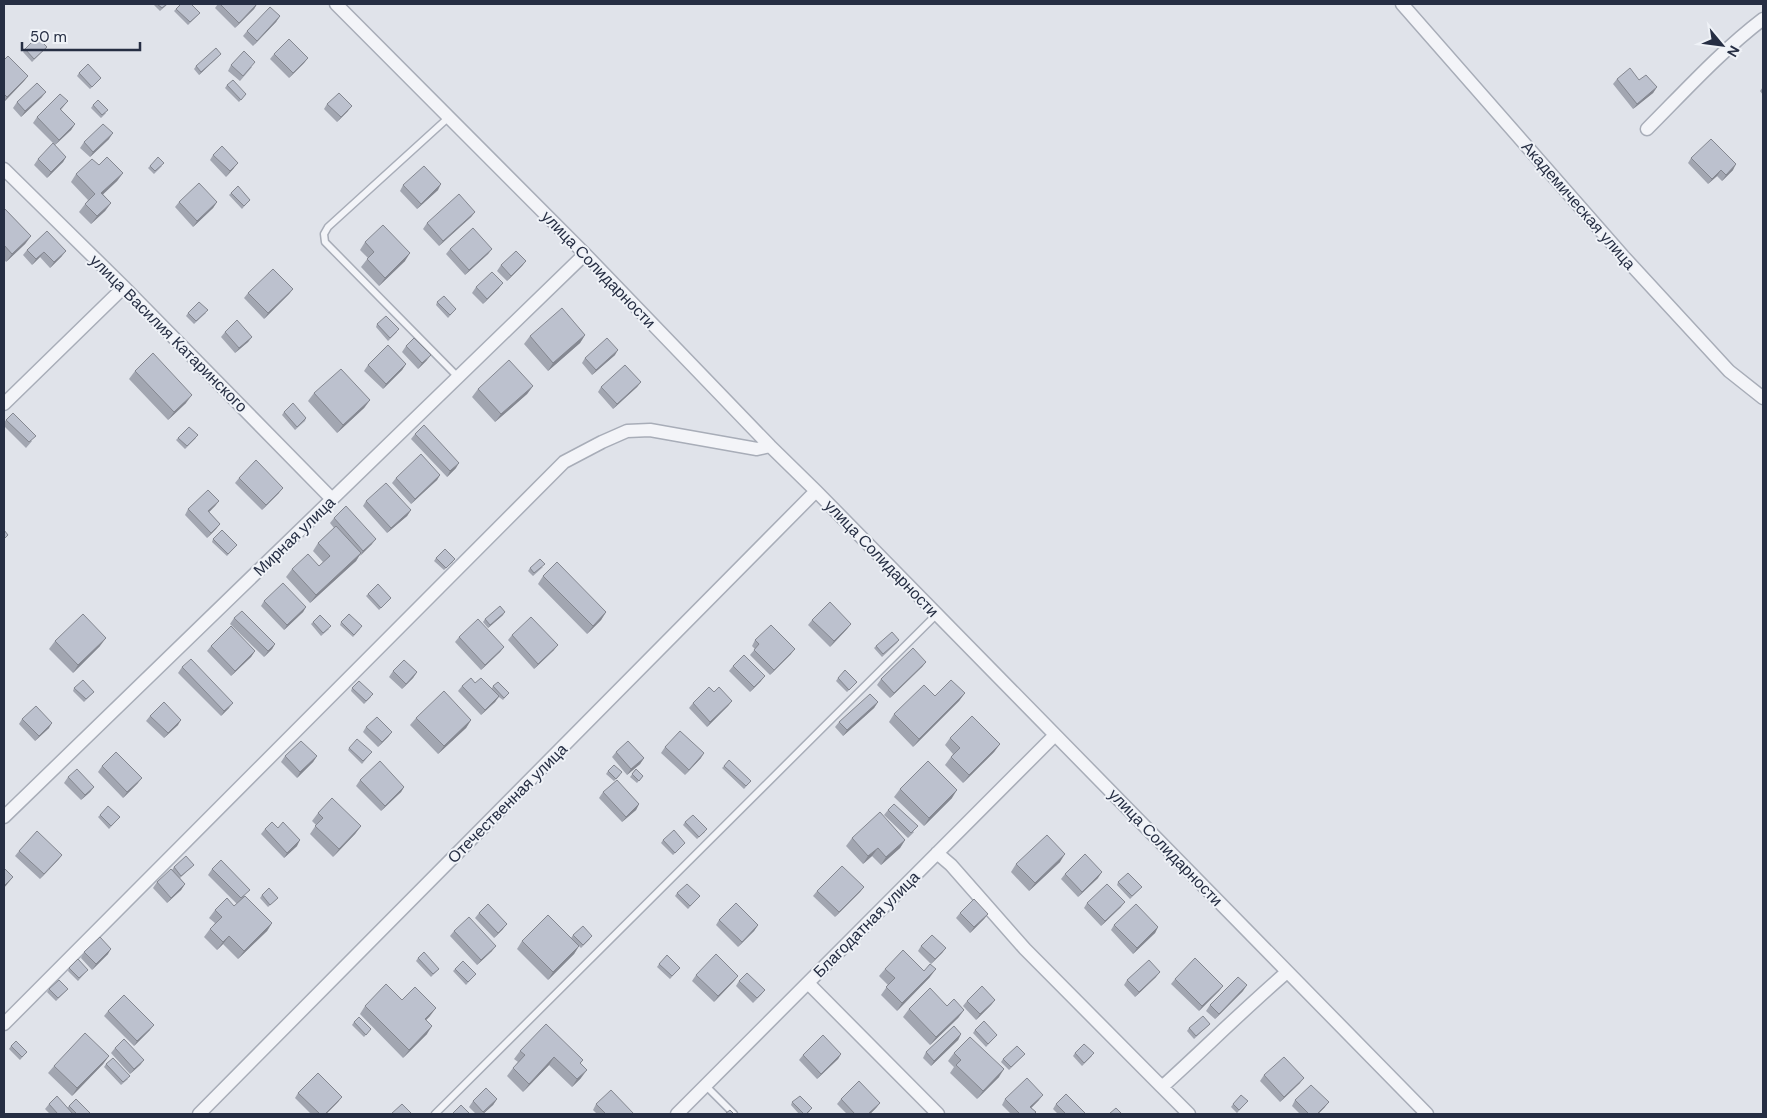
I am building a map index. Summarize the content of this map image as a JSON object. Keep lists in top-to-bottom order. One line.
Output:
{"streets":{"street":["Академическая улица","улица Солидарности","улица Василия Катаринского","Мирная улица","Отечественная улица","Благодатная улица"]},"crossings":[["улица Солидарности","Мирная улица"],["улица Солидарности","Отечественная улица"],["улица Солидарности","Благодатная улица"],["улица Василия Катаринского","Мирная улица"]],"scale_bar":"50 m","north":"bottom right"}
